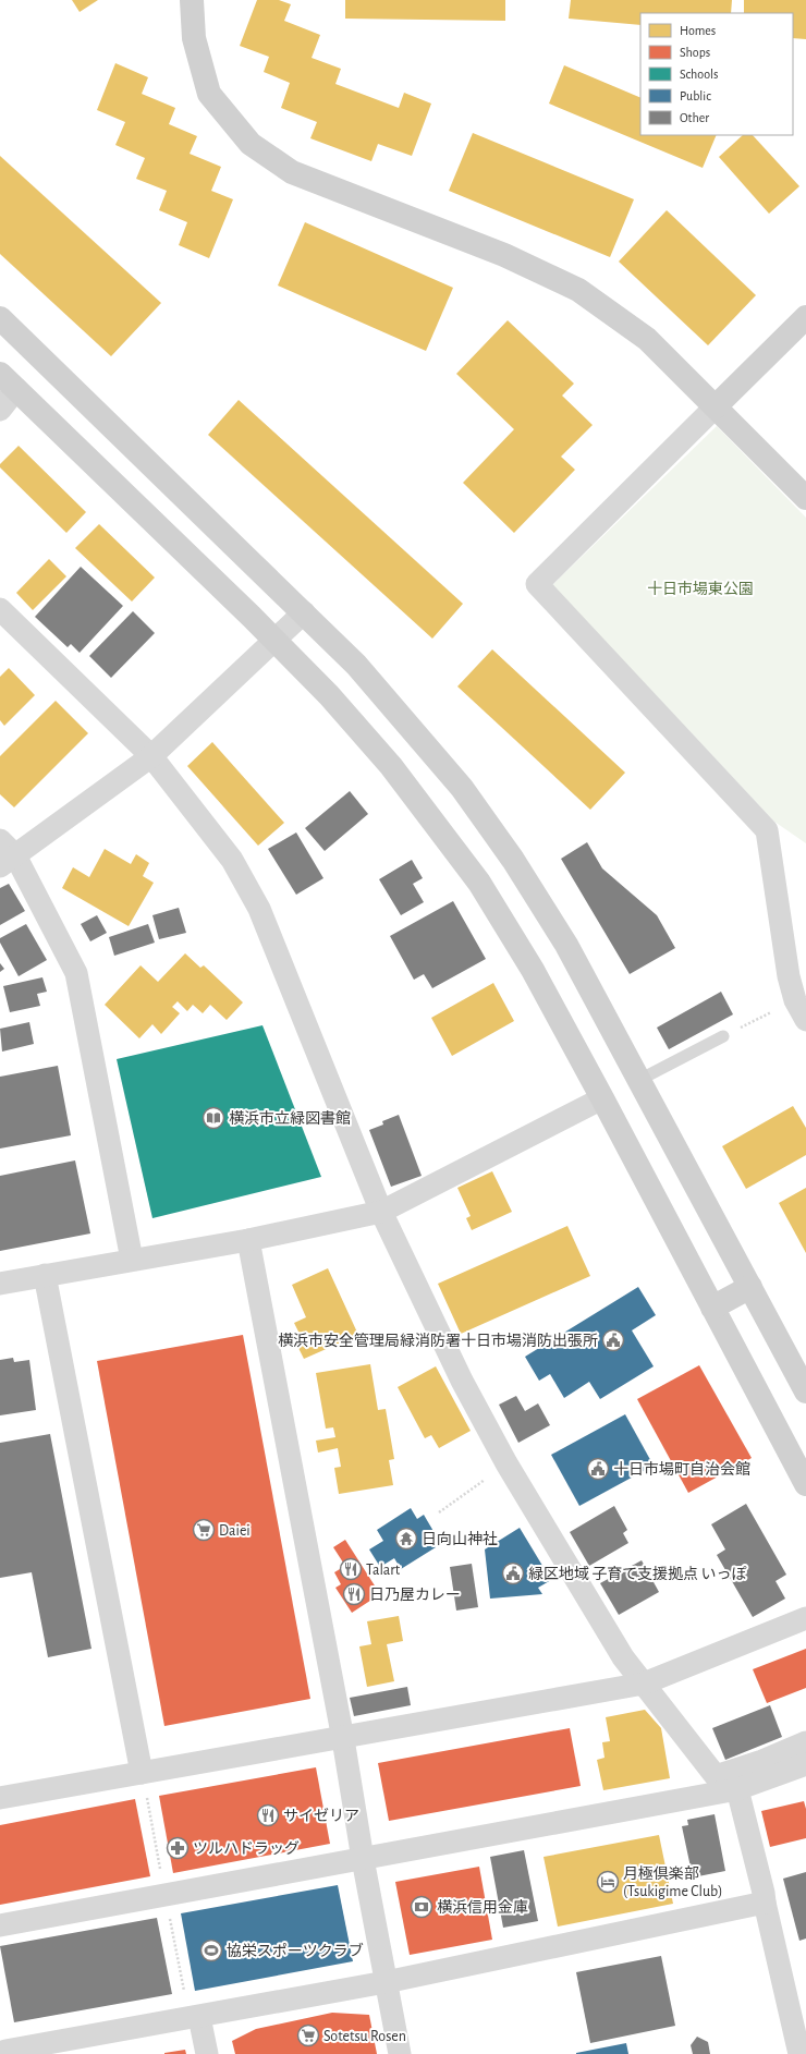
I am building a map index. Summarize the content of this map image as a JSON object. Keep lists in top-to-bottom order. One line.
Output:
{"parks":["十日市場東公園"],"places":{"library":["横浜市立緑図書館"],"public building":["横浜市安全管理局緑消防署十日市場消防出張所","十日市場町自治会館","緑区地域 子育て支援拠点 いっぽ"],"supermarket":["Daiei","Sotetsu Rosen"],"temple":["日向山神社"],"restaurant":["Talart","日乃屋カレー","サイゼリア"],"pharmacy":["ツルハドラッグ"],"hotel":["月極倶楽部 (Tsukigime Club)"],"bank":["横浜信用金庫"],"sports":["協栄スポーツクラブ"]},"legend":["Homes","Shops","Schools","Public","Other"]}
